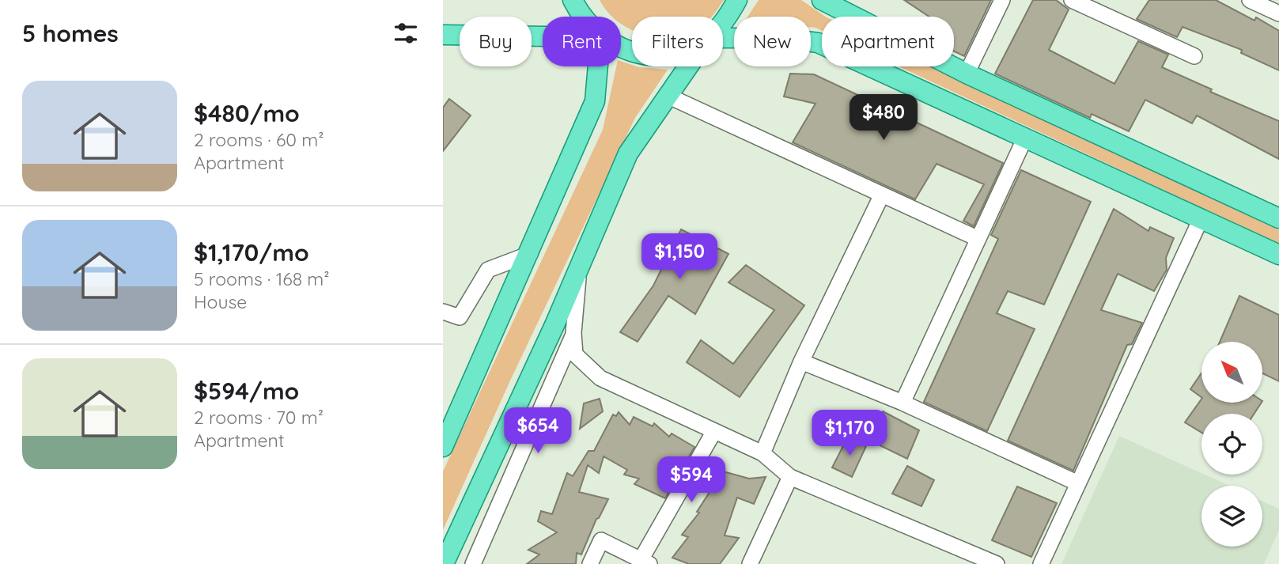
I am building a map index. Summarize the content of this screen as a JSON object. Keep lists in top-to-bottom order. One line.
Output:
{"north":"top left","page":{"heading":"5 homes","chip":["Buy","Rent","Filters","New","Apartment"],"list":[{"name":"$480/mo","note":"2 rooms · 60 m² · Apartment"},{"name":"$1,170/mo","note":"5 rooms · 168 m² · House"},{"name":"$594/mo","note":"2 rooms · 70 m² · Apartment"}],"price":["$480","$1,150","$654","$1,170","$594"]}}
